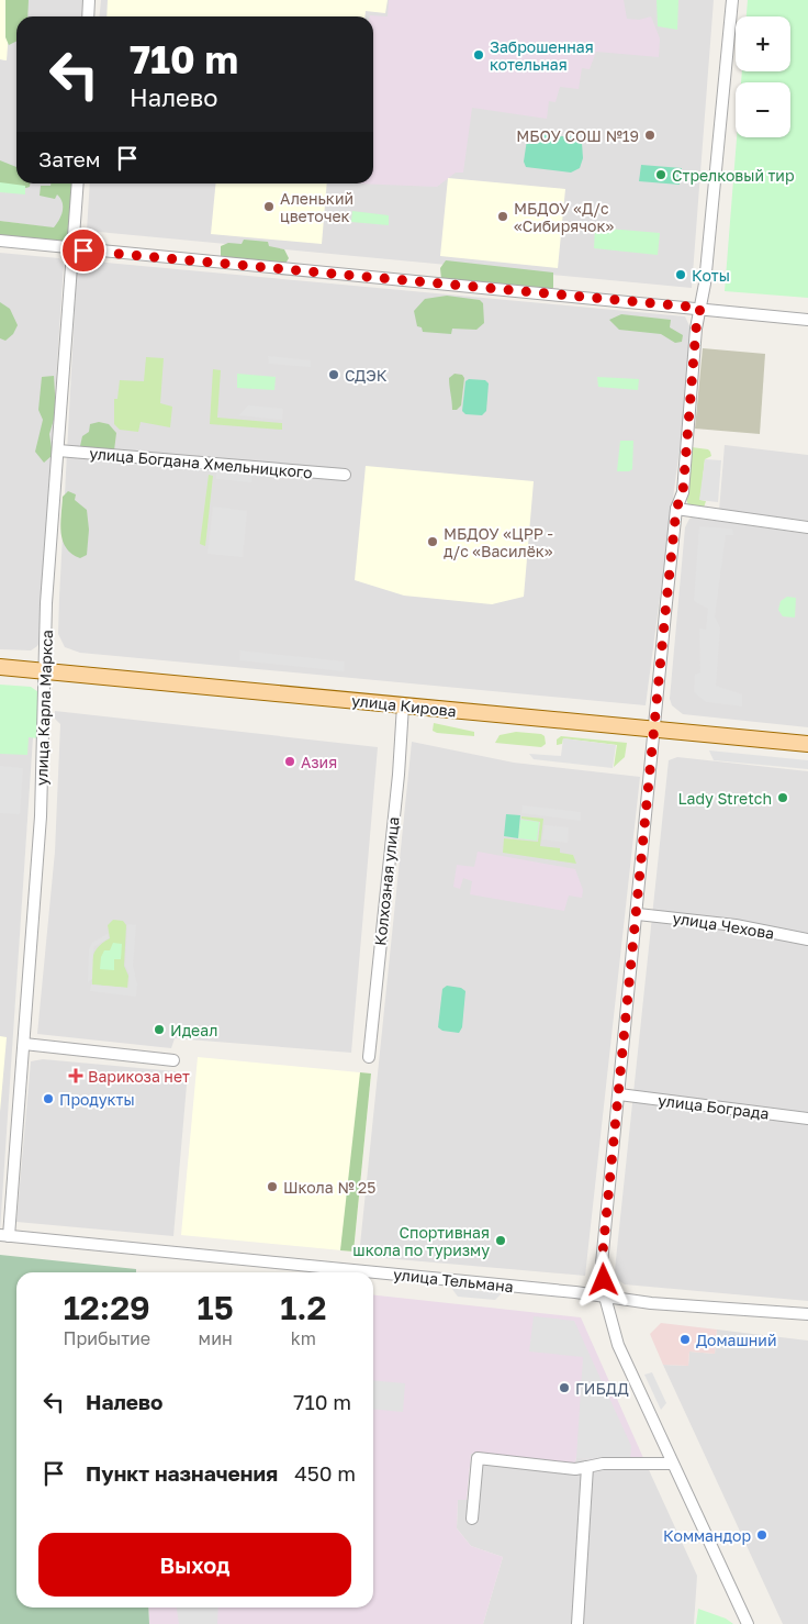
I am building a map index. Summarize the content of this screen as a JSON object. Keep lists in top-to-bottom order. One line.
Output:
{"streets":{"main road":["улица Кирова"],"street":["улица Богдана Хмельницкого","улица Карла Маркса","Колхозная улица","улица Чехова","улица Бограда","улица Тельмана"]},"crossings":[["улица Богдана Хмельницкого","улица Карла Маркса"],["улица Кирова","улица Карла Маркса"],["улица Кирова","Колхозная улица"],["улица Карла Маркса","улица Тельмана"]],"places":{"other":["Заброшенная котельная","МБОУ СОШ №19","Стрелковый тир","Аленький цветочек","МБДОУ «Д/с «Сибирячок»","Коты","СДЭК","МБДОУ «ЦРР - д/с «Василёк»","Азия","Lady Stretch","Идеал","Продукты","Школа № 25","Спортивная школа по туризму","Домашний","ГИБДД","Коммандор"],"health":["Варикоза нет"]},"page":{"map_buttons":["+","−"],"turn":["710 m","Налево"],"then":"Затем","eta":["12:29","Прибытие","15","мин","1.2","km"],"list":[{"name":"Налево","value":"710 m"},{"name":"Пункт назначения","value":"450 m"}],"buttons":"Выход"}}
